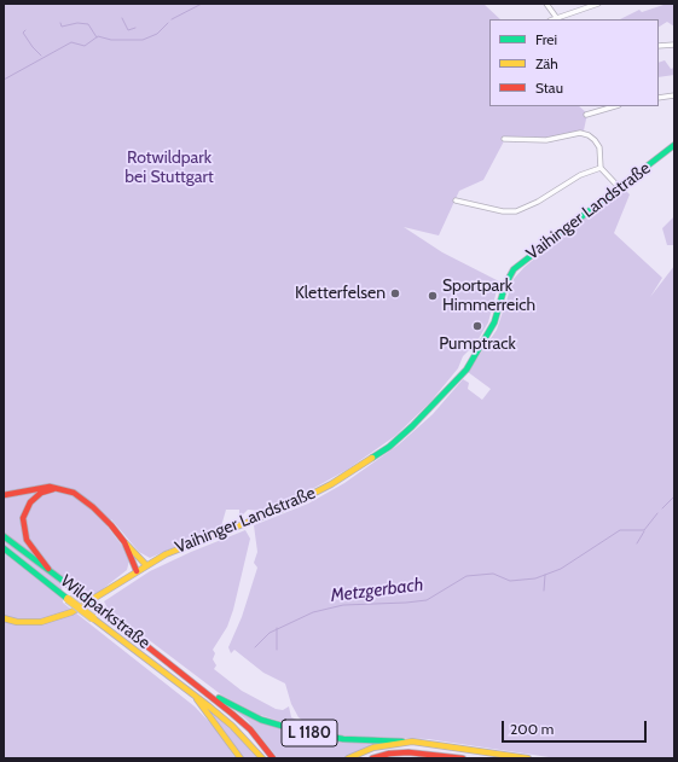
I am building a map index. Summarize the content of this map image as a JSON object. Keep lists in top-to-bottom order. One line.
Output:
{"streets":{"main road":["Vaihinger Landstraße","Wildparkstraße","L 1180"]},"crossings":[["Wildparkstraße","L 1180"]],"water":["Metzgerbach"],"parks":["Rotwildpark bei Stuttgart"],"places":["Kletterfelsen","Sportpark Himmerreich","Pumptrack"],"legend":["Frei","Zäh","Stau"],"scale_bar":"200 m"}
